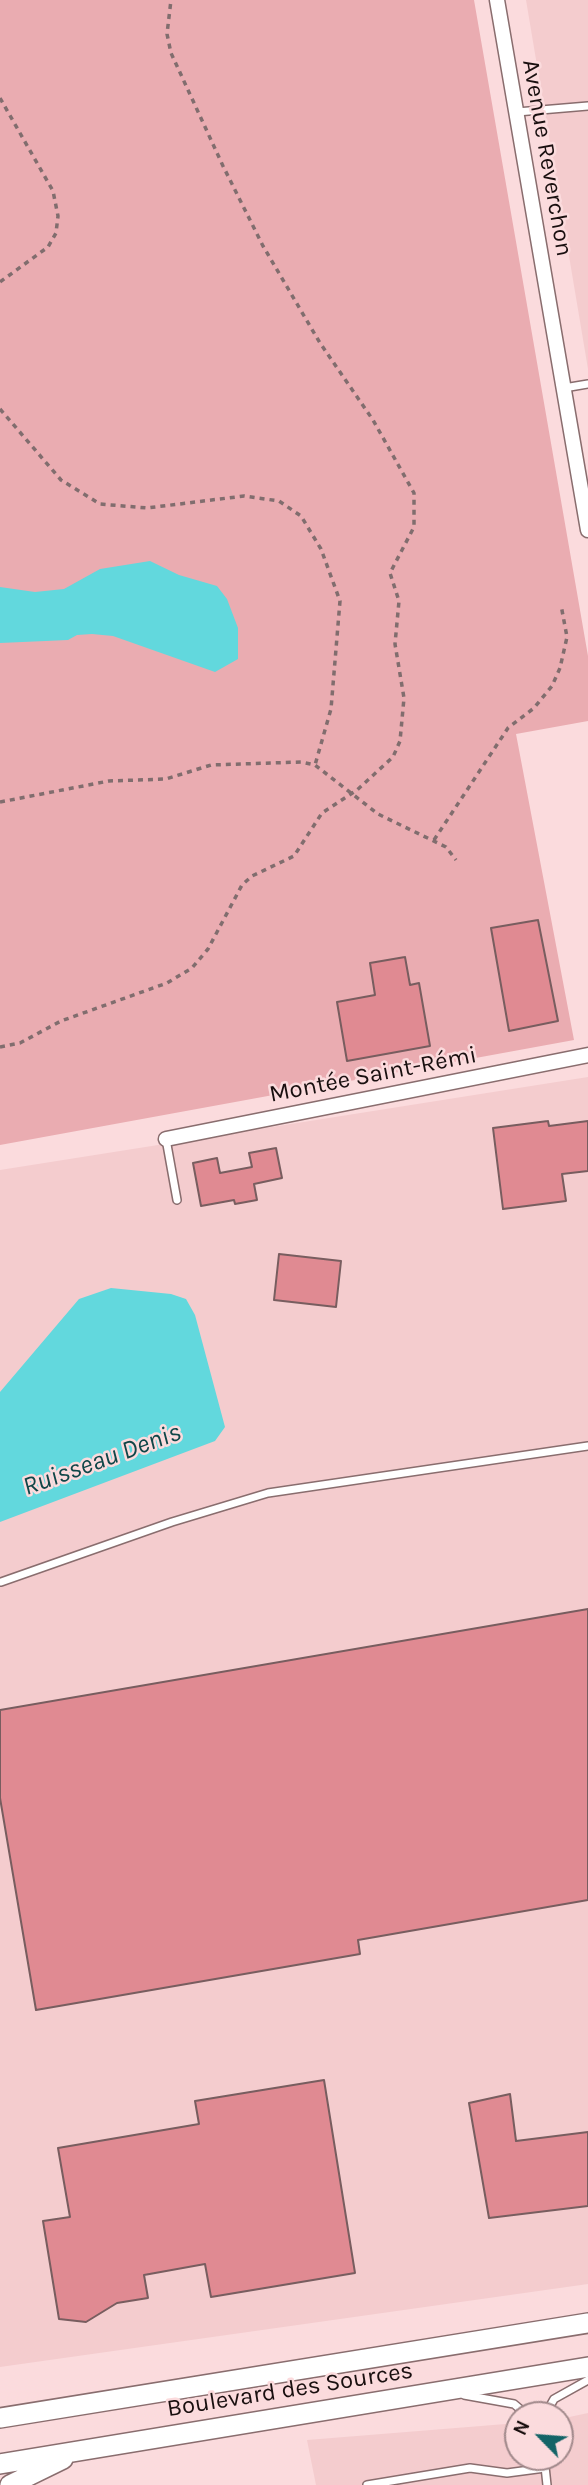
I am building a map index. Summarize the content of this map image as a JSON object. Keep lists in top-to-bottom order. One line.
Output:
{"streets":{"main road":["Boulevard des Sources"],"street":["Avenue Reverchon","Montée Saint-Rémi"]},"water":["Ruisseau Denis"],"north":"top left"}
